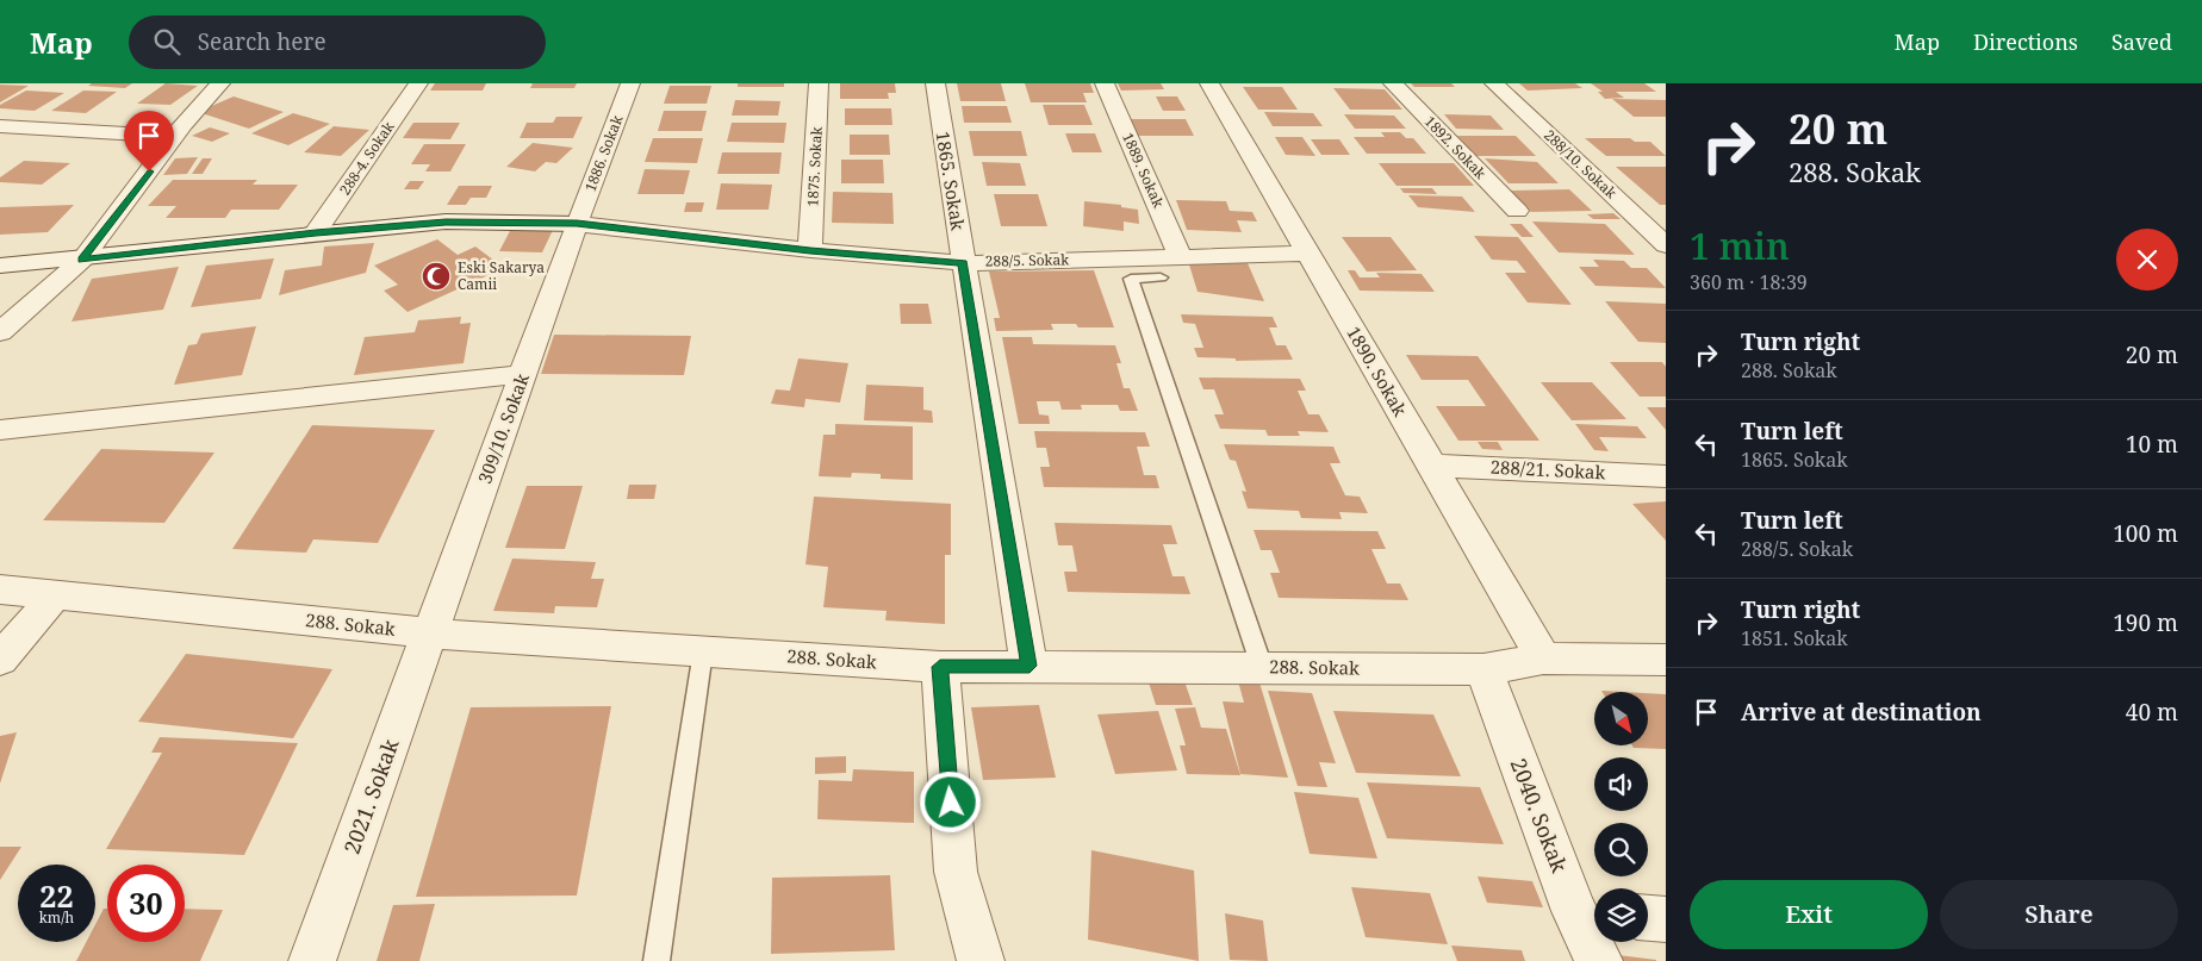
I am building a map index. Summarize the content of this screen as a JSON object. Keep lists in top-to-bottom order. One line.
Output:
{"streets":{"street":["1892. Sokak","1886. Sokak","288-4. Sokak","288/10. Sokak","1875. Sokak","1889. Sokak","1865. Sokak","288/5. Sokak","1890. Sokak","309/10. Sokak","288/21. Sokak","288. Sokak","2021. Sokak","2040. Sokak"]},"crossings":[["1886. Sokak","288/5. Sokak"],["1886. Sokak","309/10. Sokak"],["288-4. Sokak","288/5. Sokak"],["1875. Sokak","288/5. Sokak"],["1889. Sokak","288/5. Sokak"],["1865. Sokak","288/5. Sokak"],["1865. Sokak","288. Sokak"],["288/5. Sokak","1890. Sokak"],["288/5. Sokak","309/10. Sokak"],["1890. Sokak","288/21. Sokak"],["1890. Sokak","288. Sokak"],["309/10. Sokak","288. Sokak"],["309/10. Sokak","2021. Sokak"],["288. Sokak","2021. Sokak"],["288. Sokak","2040. Sokak"]],"places":{"mosque":["Eski Sakarya Camii"]},"north":"bottom right","page":{"header":"Map","search":"Search here","nav":["Map","Directions","Saved"],"turn":["20 m","288. Sokak"],"heading":["1 min","360 m · 18:39"],"list":[{"name":"Turn right","note":"288. Sokak","value":"20 m"},{"name":"Turn left","note":"1865. Sokak","value":"10 m"},{"name":"Turn left","note":"288/5. Sokak","value":"100 m"},{"name":"Turn right","note":"1851. Sokak","value":"190 m"},{"name":"Arrive at destination","value":"40 m"}],"speed":"22 km/h","limit":"30","buttons":["Exit","Share"]}}
